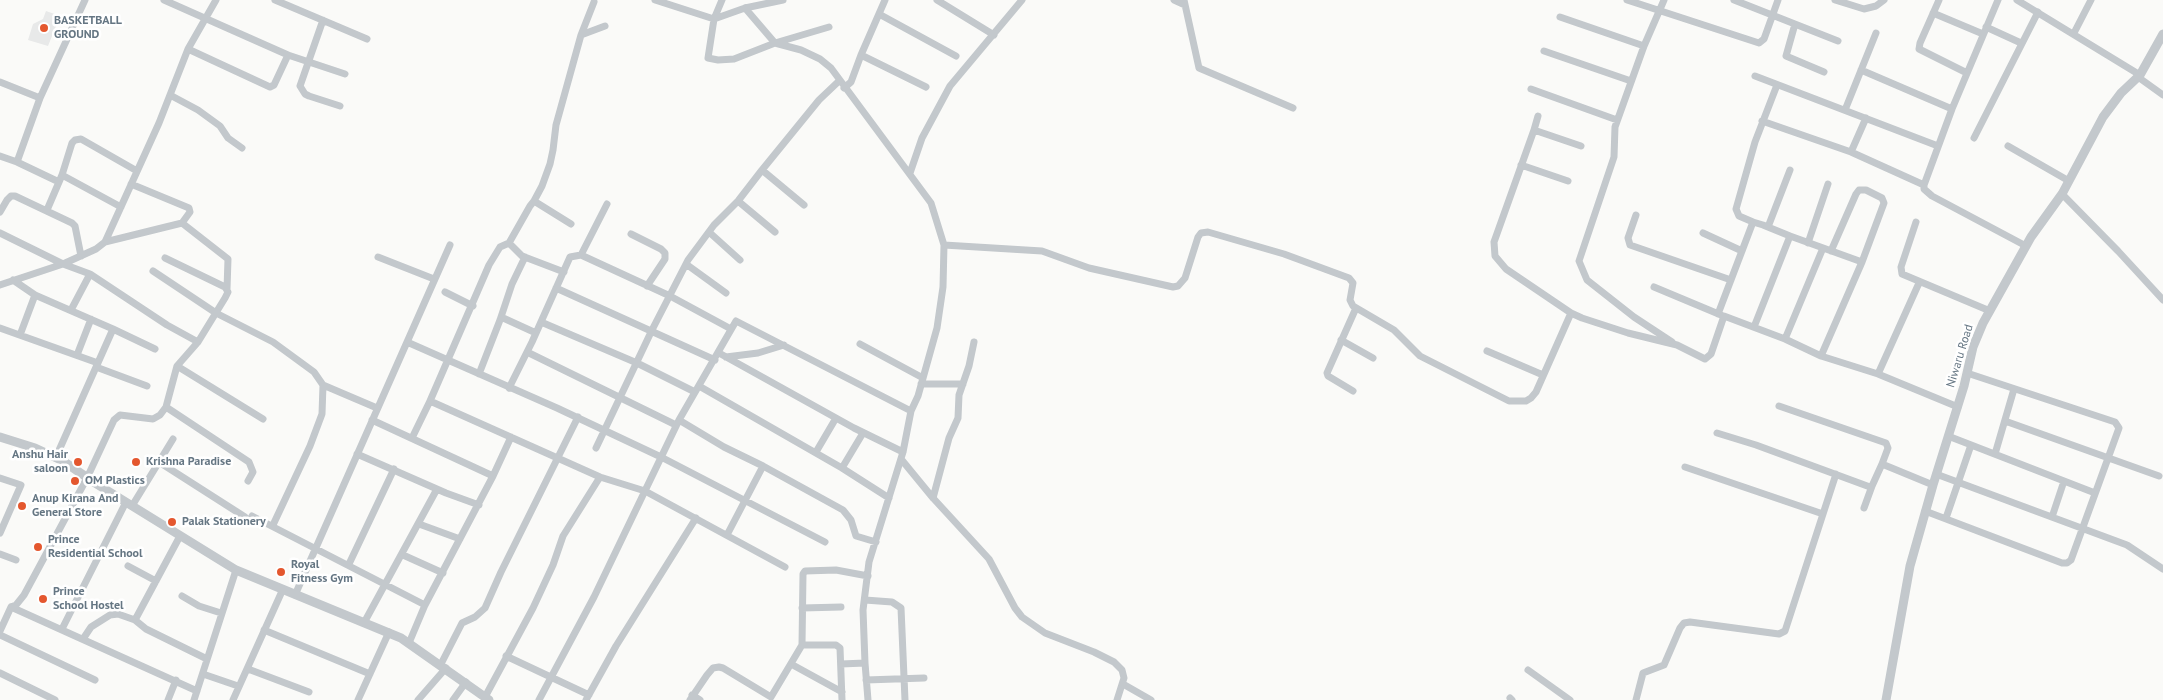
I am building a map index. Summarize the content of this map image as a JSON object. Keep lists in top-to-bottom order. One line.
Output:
{"streets":{"street":["Niwaru Road"]},"places":["BASKETBALL GROUND","Anshu Hair saloon","Krishna Paradise","OM Plastics","Anup Kirana And General Store","Palak Stationery","Prince Residential School","Royal Fitness Gym","Prince School Hostel"]}
